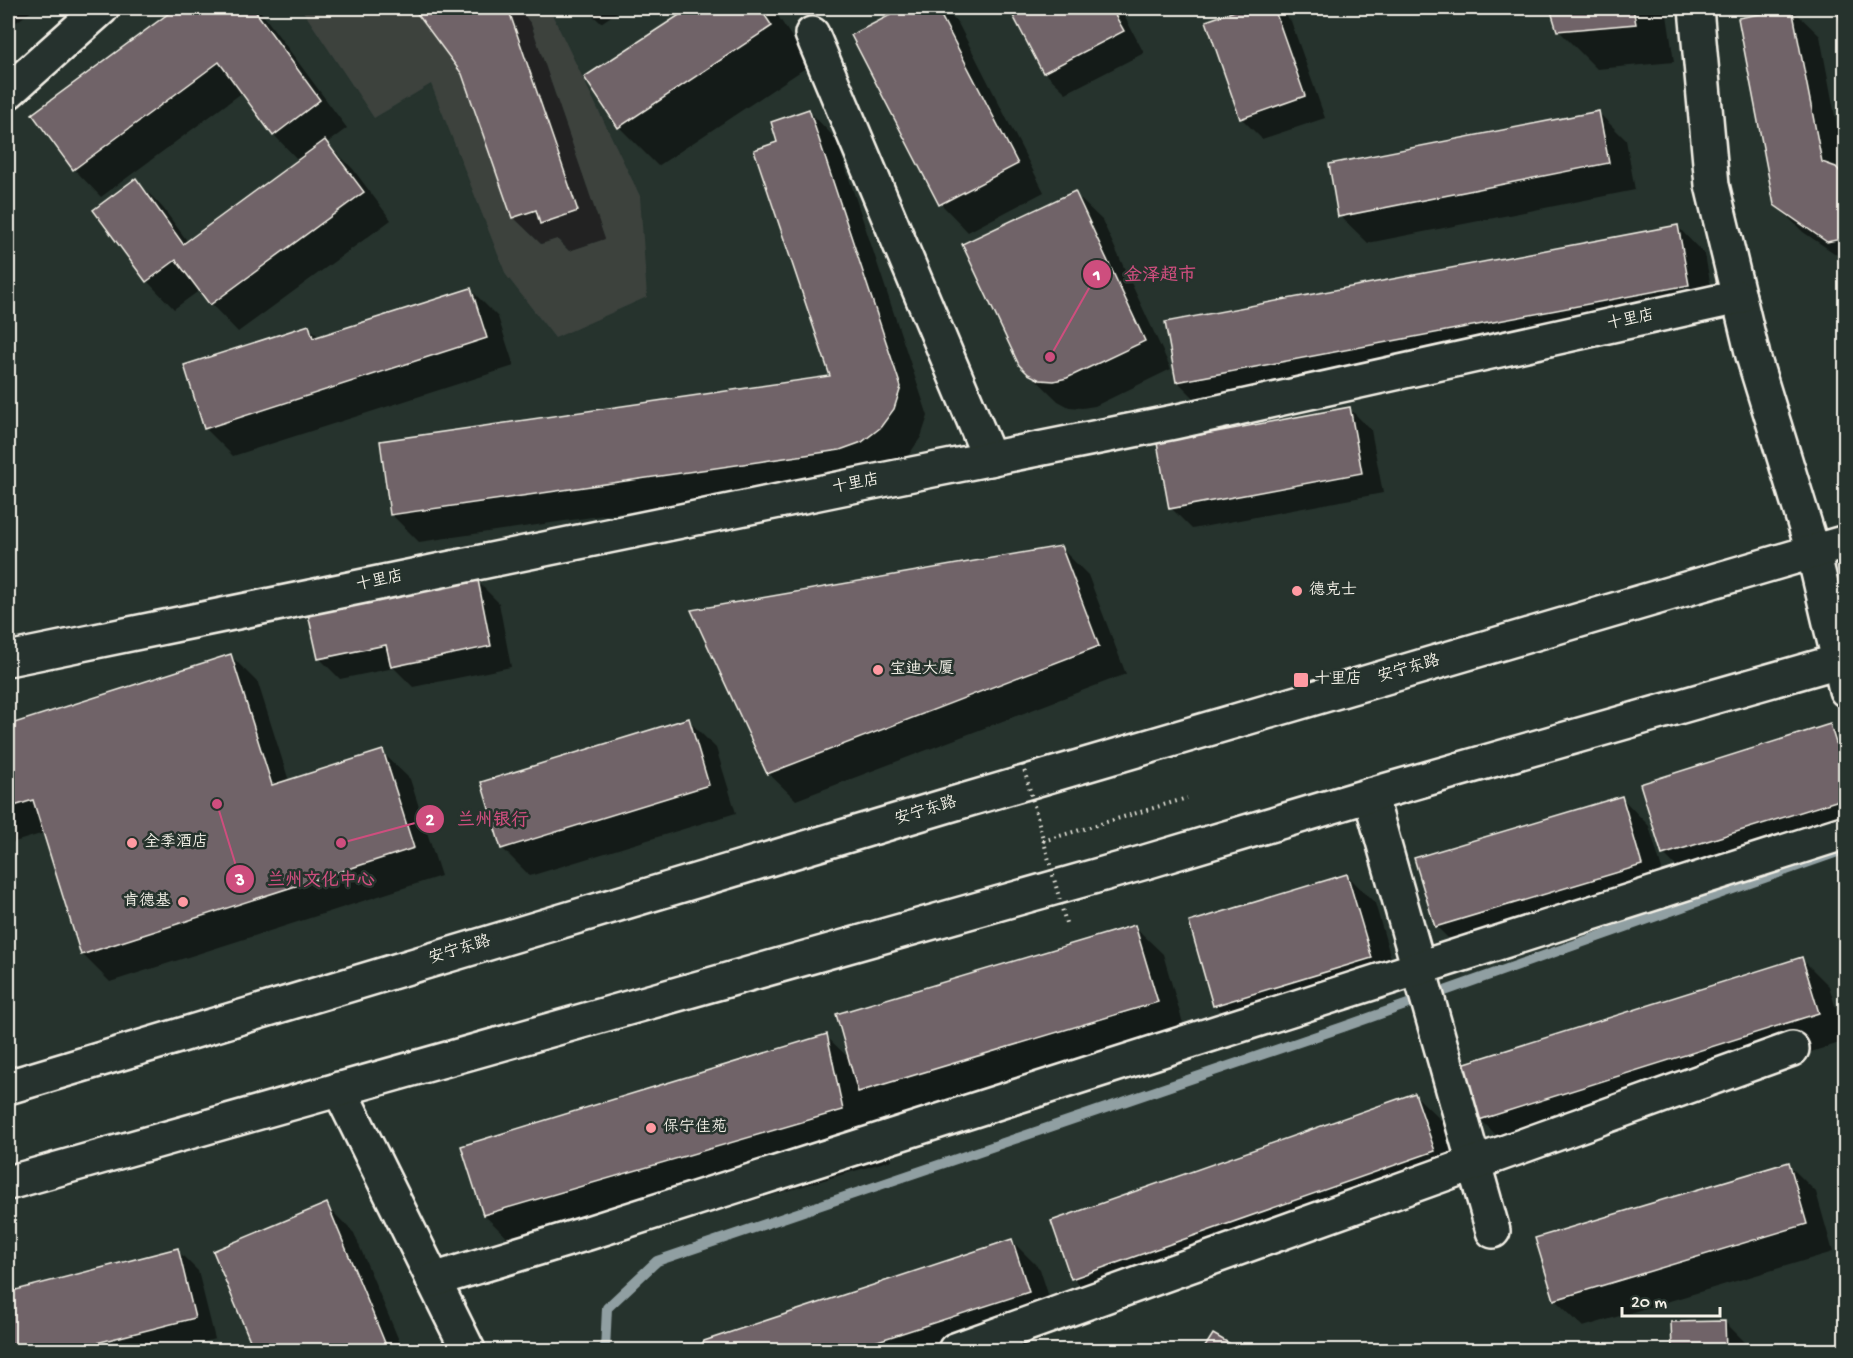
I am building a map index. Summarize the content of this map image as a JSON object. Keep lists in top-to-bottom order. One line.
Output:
{"streets":{"street":["十里店","安宁东路"]},"places":{"other":["金泽超市","德克士","宝迪大厦","兰州文化中心","全季酒店","兰州银行","肯德基","保宁佳苑"],"transit":["十里店"]},"scale_bar":"20 m"}
